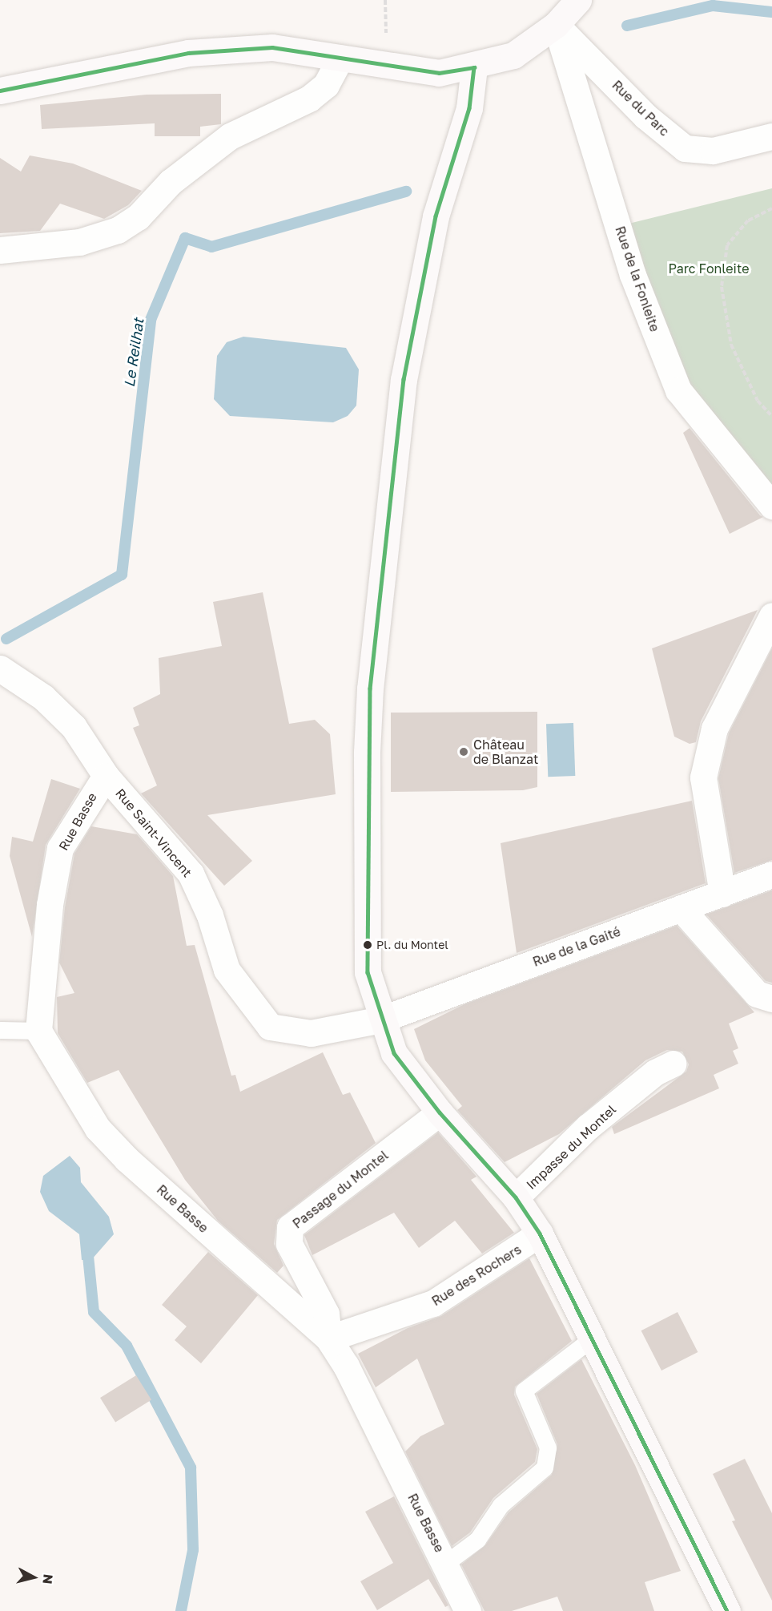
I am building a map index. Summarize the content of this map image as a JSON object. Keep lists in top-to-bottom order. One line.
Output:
{"streets":{"street":["Rue du Parc","Rue de la Fonleite","Rue Basse","Rue Saint-Vincent","Rue de la Gaité","Impasse du Montel","Passage du Montel","Rue des Rochers"]},"crossings":[["Rue du Parc","Rue de la Fonleite"],["Rue Basse","Rue Saint-Vincent"],["Rue Basse","Passage du Montel"],["Rue Basse","Rue des Rochers"],["Rue Saint-Vincent","Rue de la Gaité"],["Passage du Montel","Rue des Rochers"]],"water":["Le Reilhat"],"parks":["Parc Fonleite"],"places":["Château de Blanzat","Pl. du Montel"],"north":"right"}
